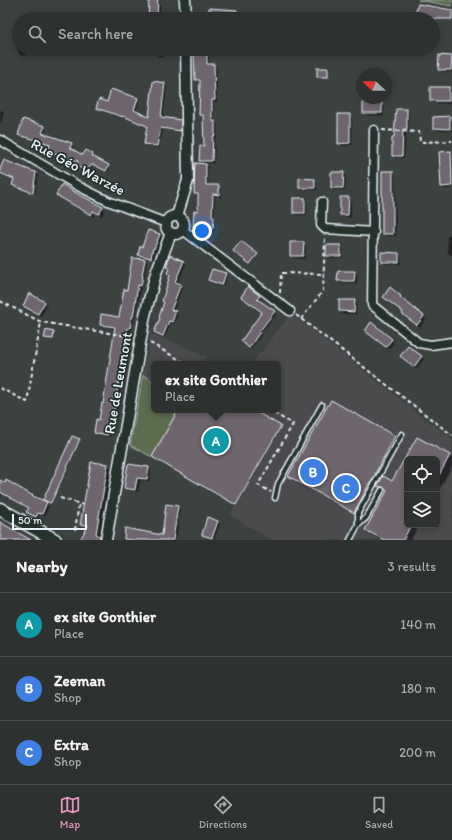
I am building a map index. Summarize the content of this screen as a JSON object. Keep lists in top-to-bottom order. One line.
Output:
{"streets":{"street":["Rue Géo Warzée","Rue de Leumont"]},"crossings":[["Rue Géo Warzée","Rue de Leumont"]],"scale_bar":"50 m","north":"left","page":{"search":"Search here","popup":["ex site Gonthier","Place"],"pins":["A","B","C"],"scale":"50 m","heading":["Nearby","3 results"],"list":[{"mark":"A","name":"ex site Gonthier","note":"Place","value":"140 m"},{"mark":"B","name":"Zeeman","note":"Shop","value":"180 m"},{"mark":"C","name":"Extra","note":"Shop","value":"200 m"}],"nav":["Map","Directions","Saved"]}}
